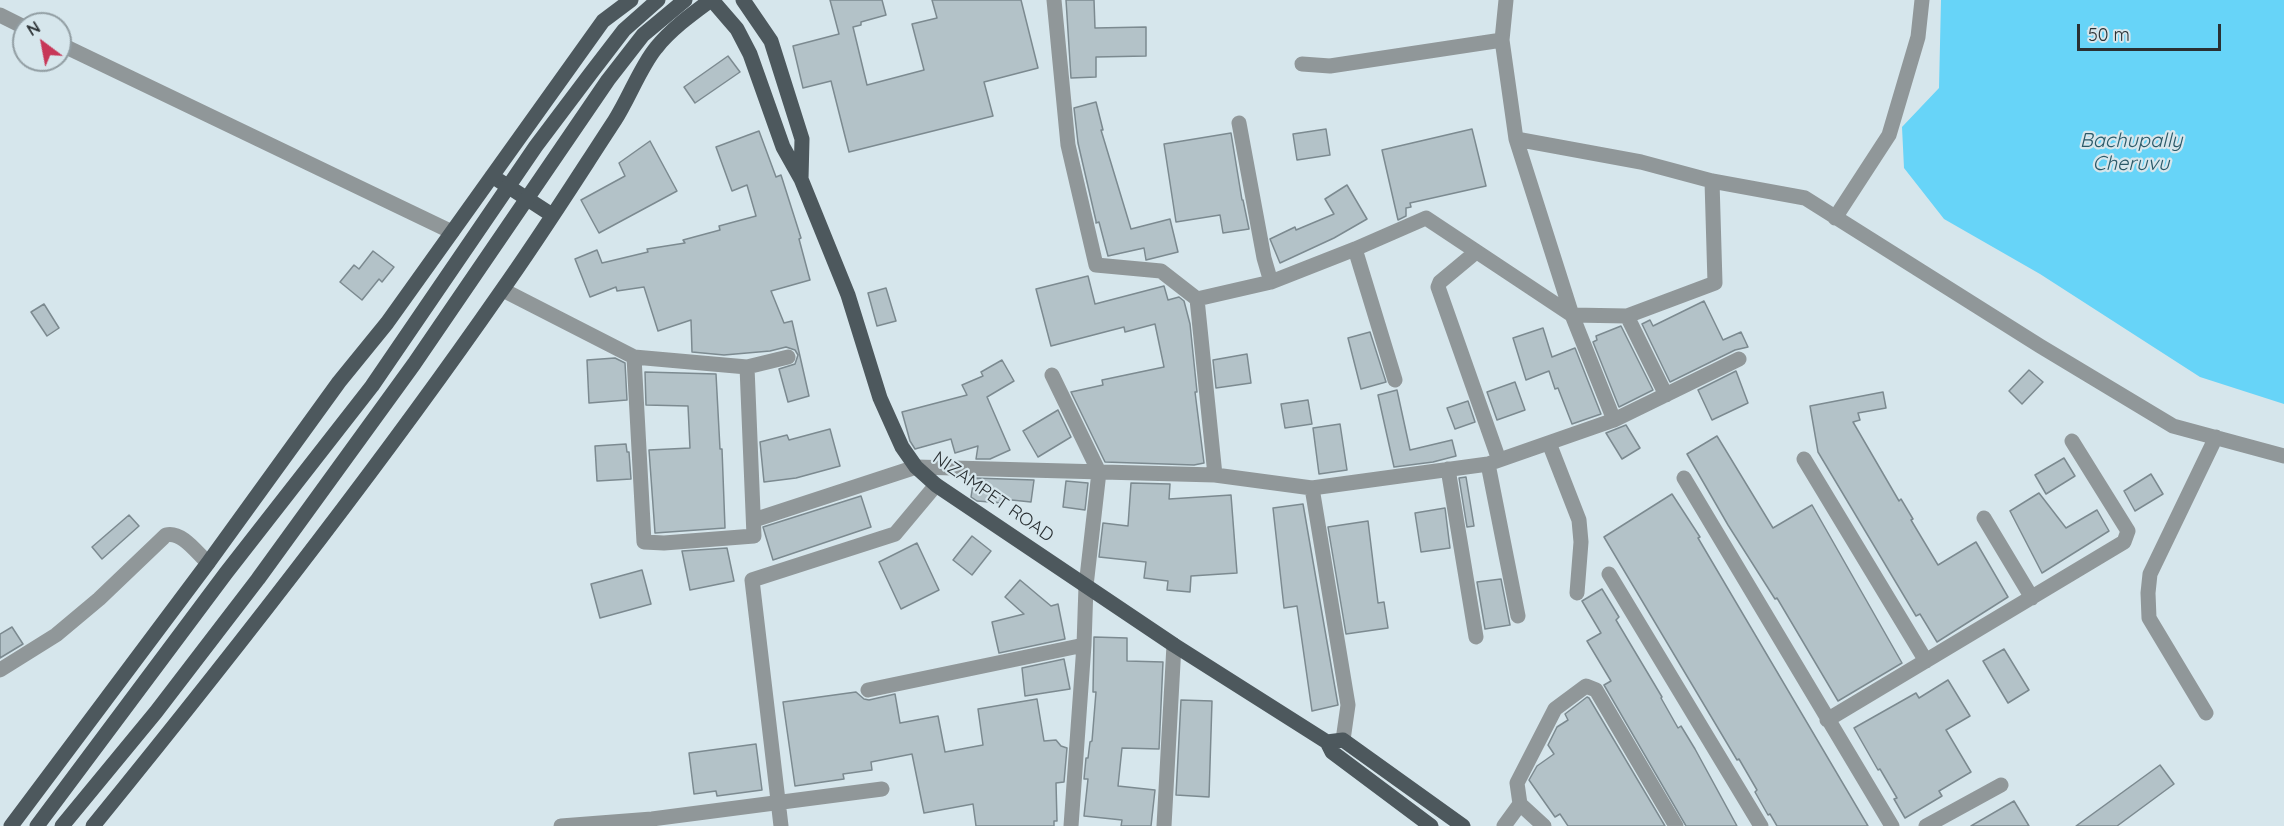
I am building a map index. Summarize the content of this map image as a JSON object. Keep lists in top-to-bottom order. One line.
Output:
{"streets":{"main road":["NIZAMPET ROAD"]},"water":["Bachupally Cheruvu"],"scale_bar":"50 m","north":"top left"}
